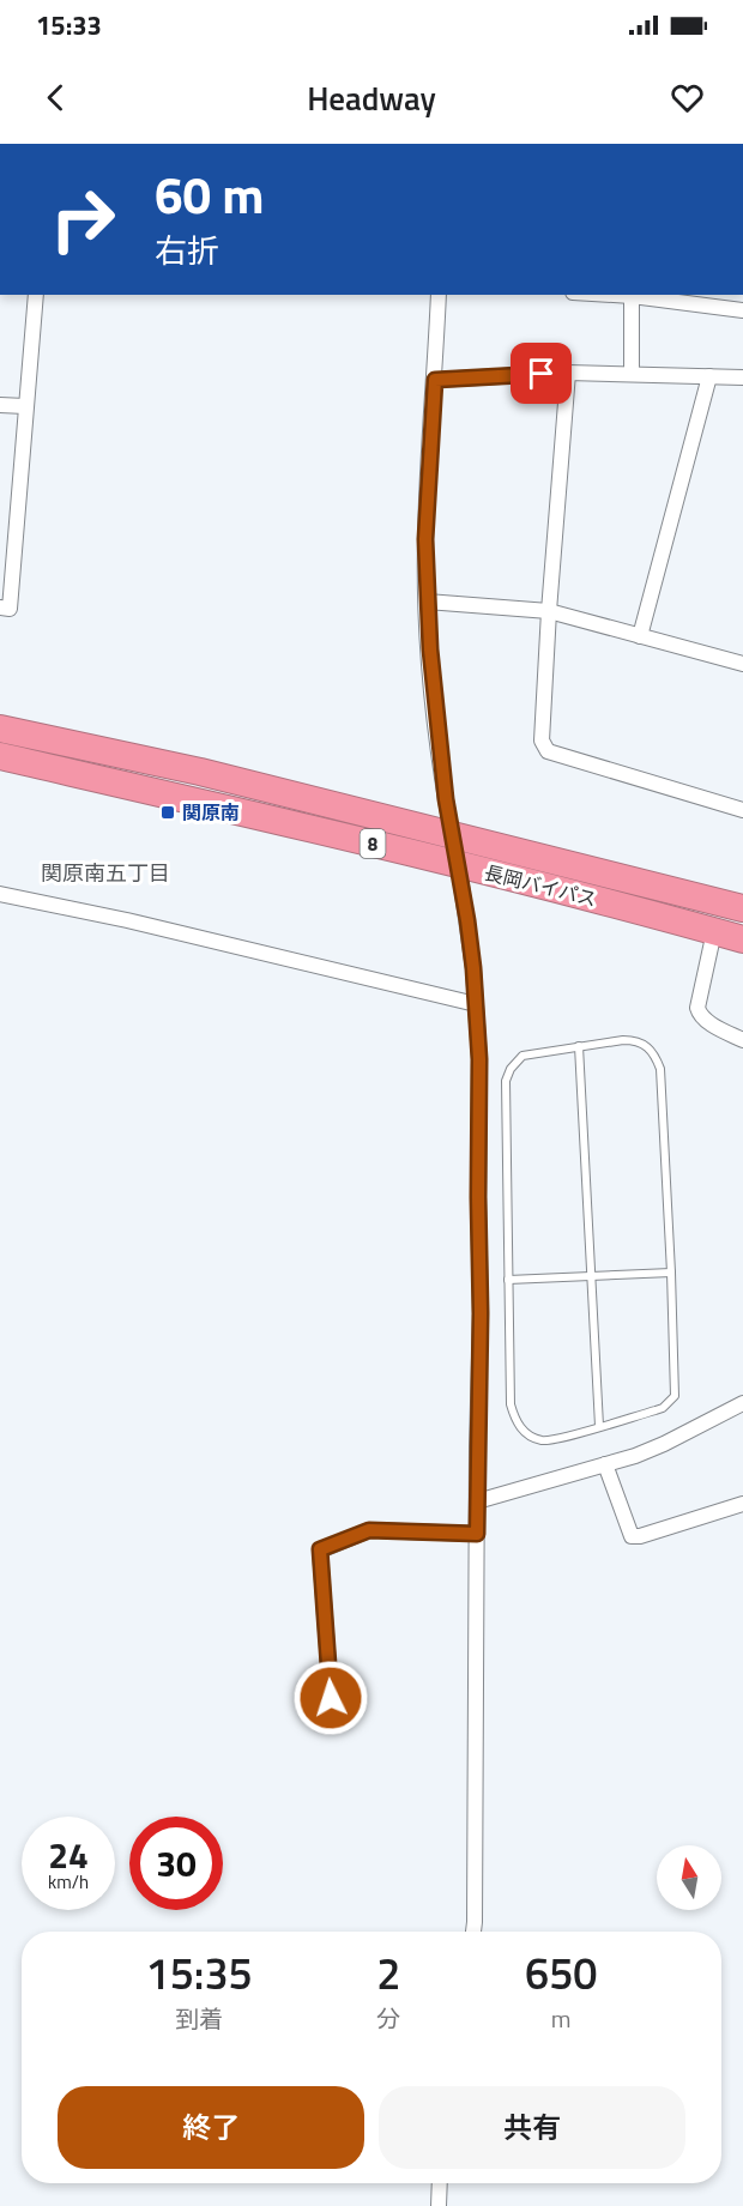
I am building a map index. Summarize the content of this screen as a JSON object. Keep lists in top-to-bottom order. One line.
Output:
{"streets":{"highway":["8","長岡バイパス"]},"districts":["関原南五丁目"],"places":{"transit":["関原南"]},"north":"top","page":{"status":"15:33","header":"Headway","turn":["60 m","右折"],"speed":"24 km/h","limit":"30","eta":["15:35","到着","2","分","650","m"],"buttons":["終了","共有"]}}
